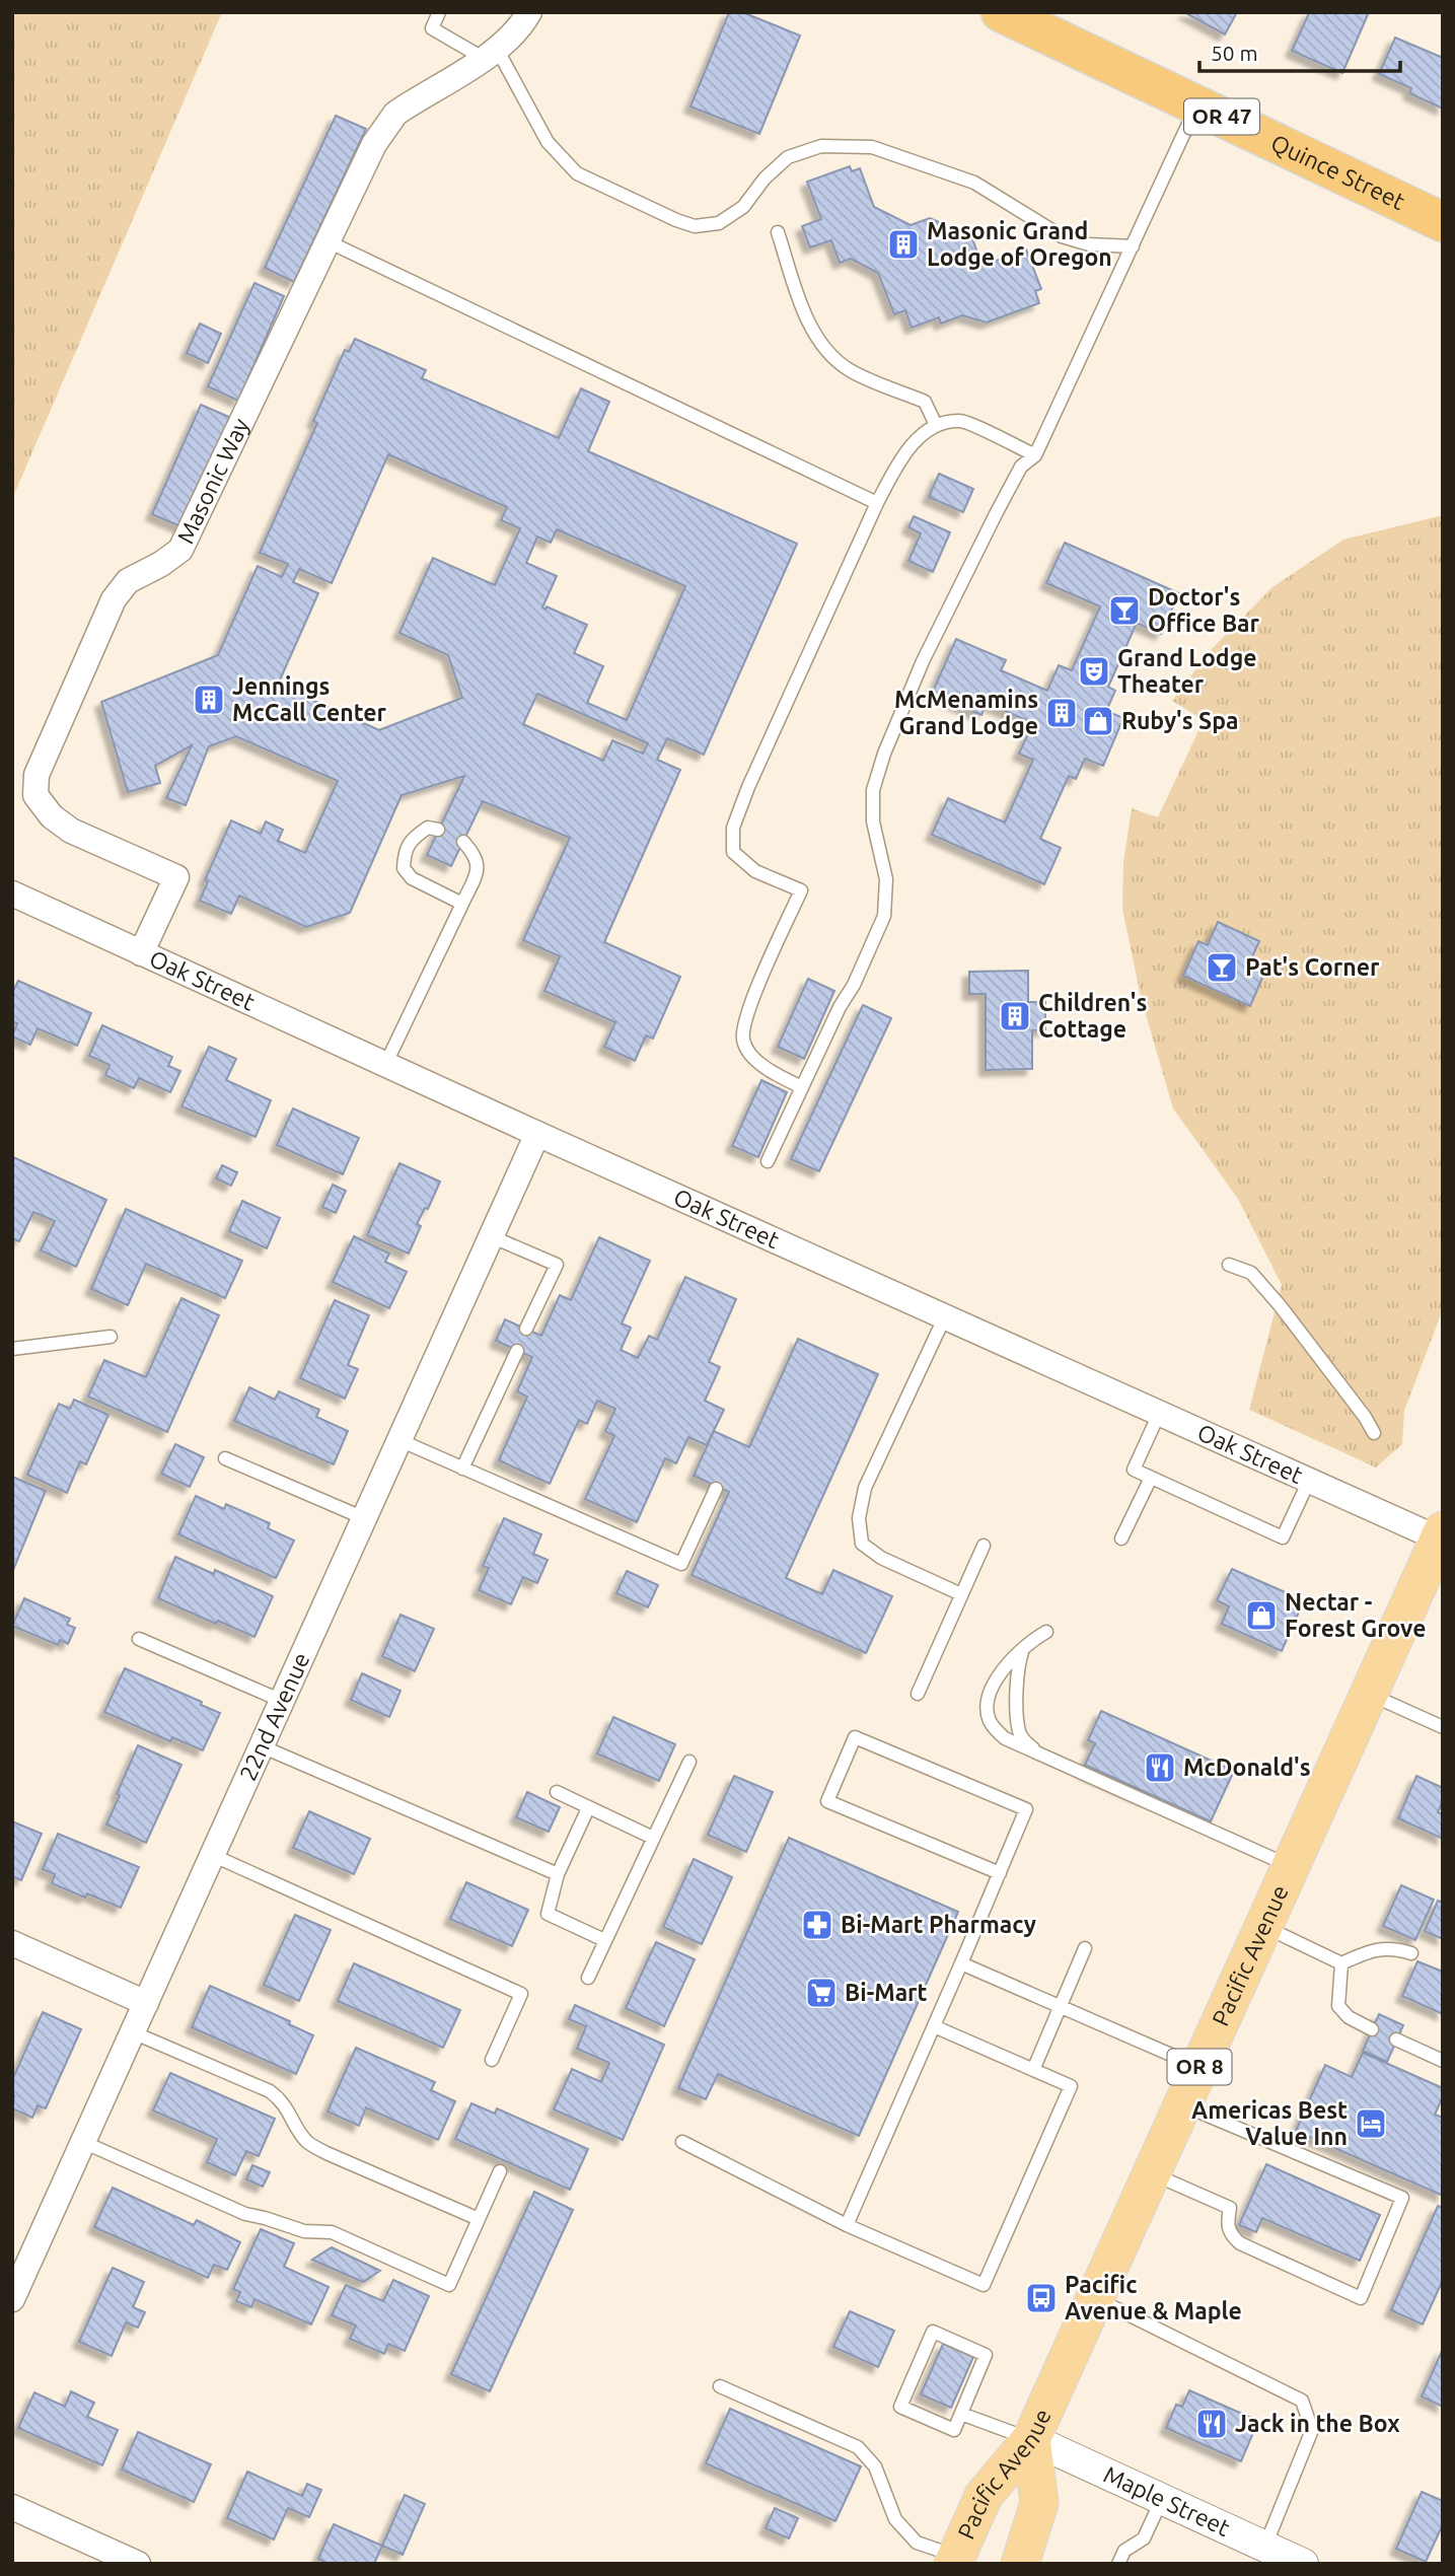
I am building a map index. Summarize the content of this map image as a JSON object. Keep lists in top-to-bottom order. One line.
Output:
{"streets":{"highway":["OR 47","Quince Street"],"main road":["Pacific Avenue","OR 8"],"street":["Masonic Way","Oak Street","22nd Avenue","Maple Street"]},"crossings":[["Masonic Way","Oak Street"],["Oak Street","22nd Avenue"],["Oak Street","Pacific Avenue"],["Pacific Avenue","Maple Street"]],"places":{"building":["Masonic Grand Lodge of Oregon","Jennings McCall Center","McMenamins Grand Lodge","Children's Cottage"],"bar":["Doctor's Office Bar","Pat's Corner"],"theatre":["Grand Lodge Theater"],"shop":["Ruby's Spa","Nectar - Forest Grove"],"restaurant":["McDonald's","Jack in the Box"],"pharmacy":["Bi-Mart Pharmacy"],"supermarket":["Bi-Mart"],"hotel":["Americas Best Value Inn"],"bus stop":["Pacific Avenue & Maple"]},"scale_bar":"50 m"}
